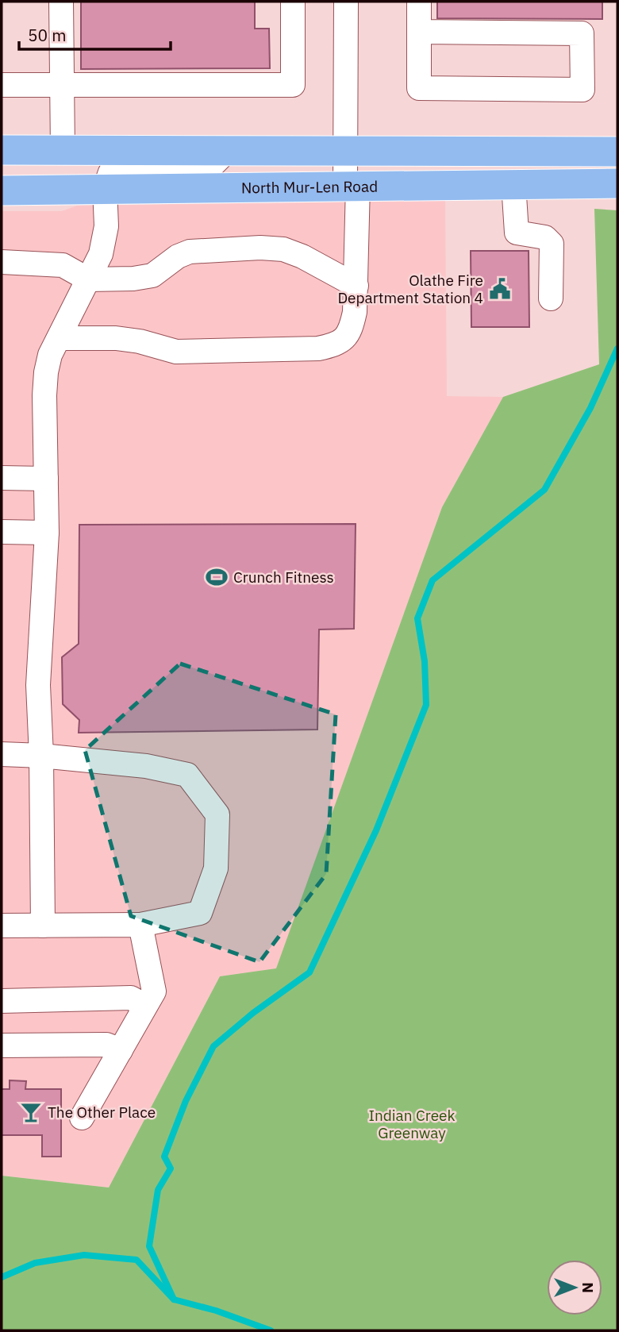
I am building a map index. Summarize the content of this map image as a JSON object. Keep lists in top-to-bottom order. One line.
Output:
{"streets":{"main road":["North Mur-Len Road"]},"parks":["Indian Creek Greenway"],"places":{"public building":["Olathe Fire Department Station 4"],"sports":["Crunch Fitness"],"bar":["The Other Place"]},"scale_bar":"50 m","north":"right"}
